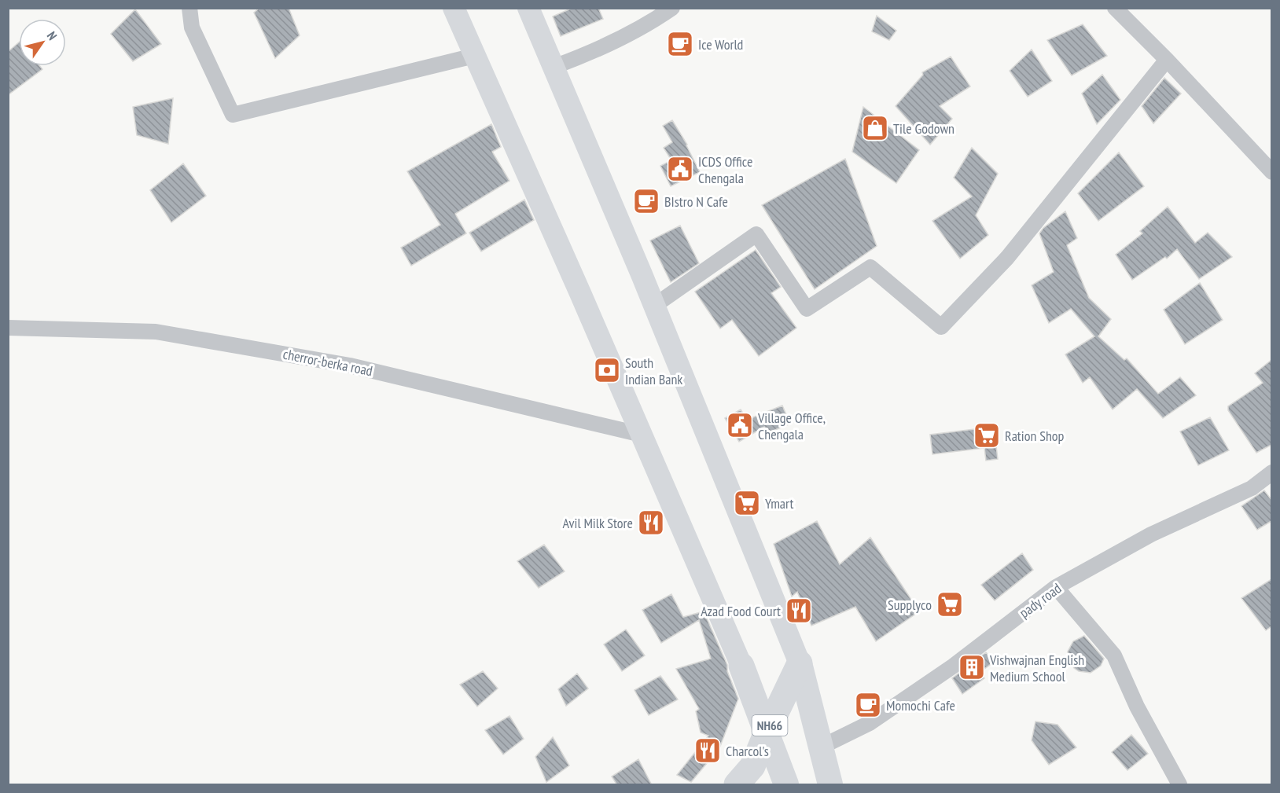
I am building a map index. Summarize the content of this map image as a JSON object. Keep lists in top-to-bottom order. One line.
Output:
{"streets":{"highway":["NH66"],"street":["cherror-berka road","pady road"]},"places":{"cafe":["Ice World","BIstro N Cafe","Momochi Cafe"],"shop":["Tile Godown"],"public building":["ICDS Office Chengala","Village Office, Chengala"],"bank":["South Indian Bank"],"supermarket":["Ration Shop","Ymart","Supplyco"],"restaurant":["Avil Milk Store","Azad Food Court","Charcol's"],"building":["Vishwajnan English Medium School"]},"north":"top right"}
